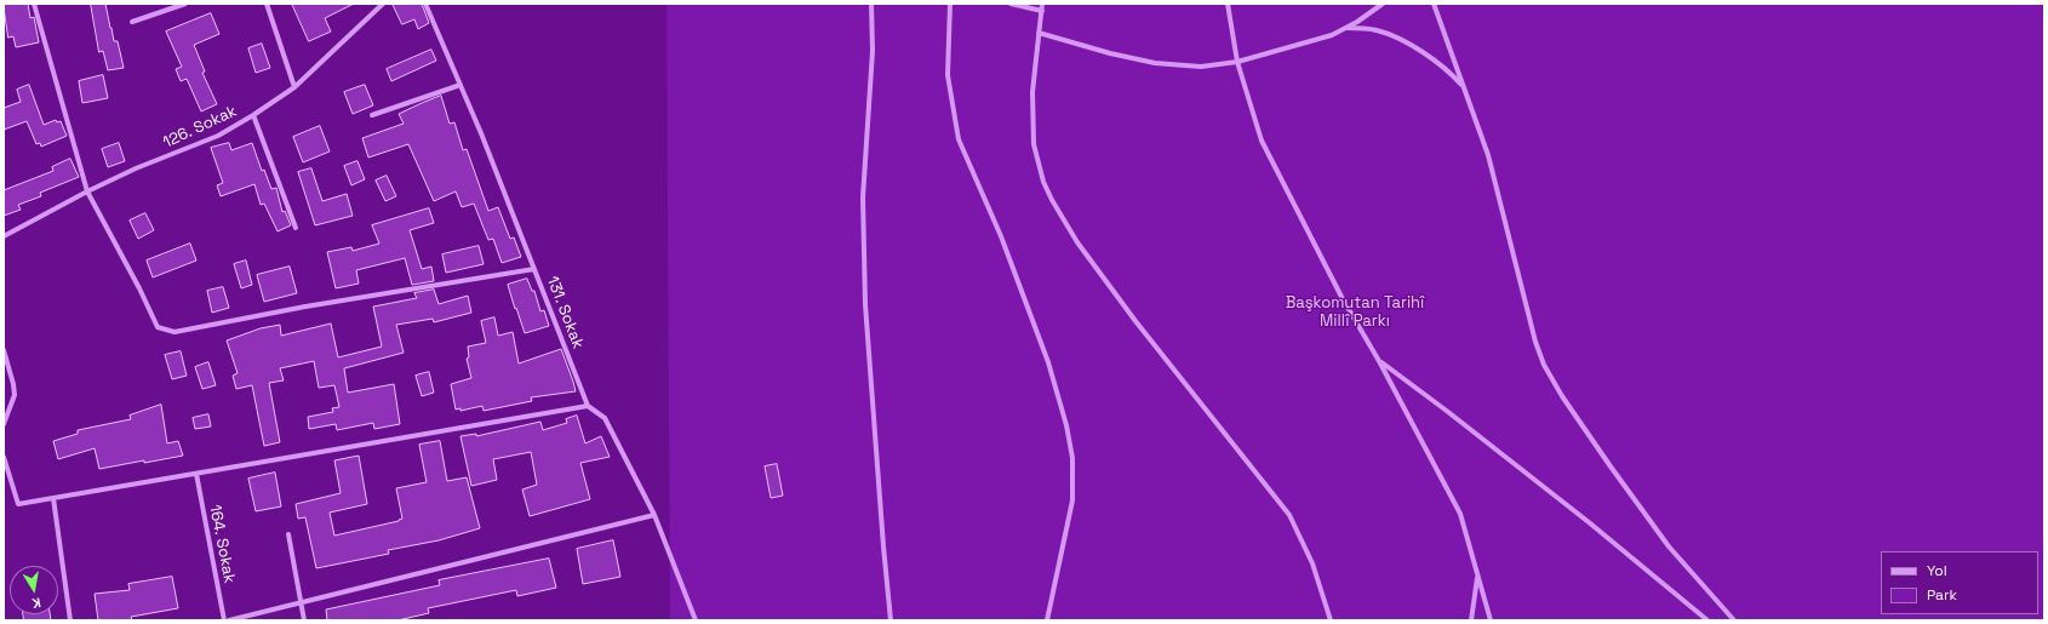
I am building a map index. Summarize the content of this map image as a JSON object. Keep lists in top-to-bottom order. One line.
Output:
{"streets":{"street":["126. Sokak","131. Sokak","164. Sokak"]},"parks":["Başkomutan Tarihî Millî Parkı"],"legend":["Yol","Park"],"north":"bottom"}
